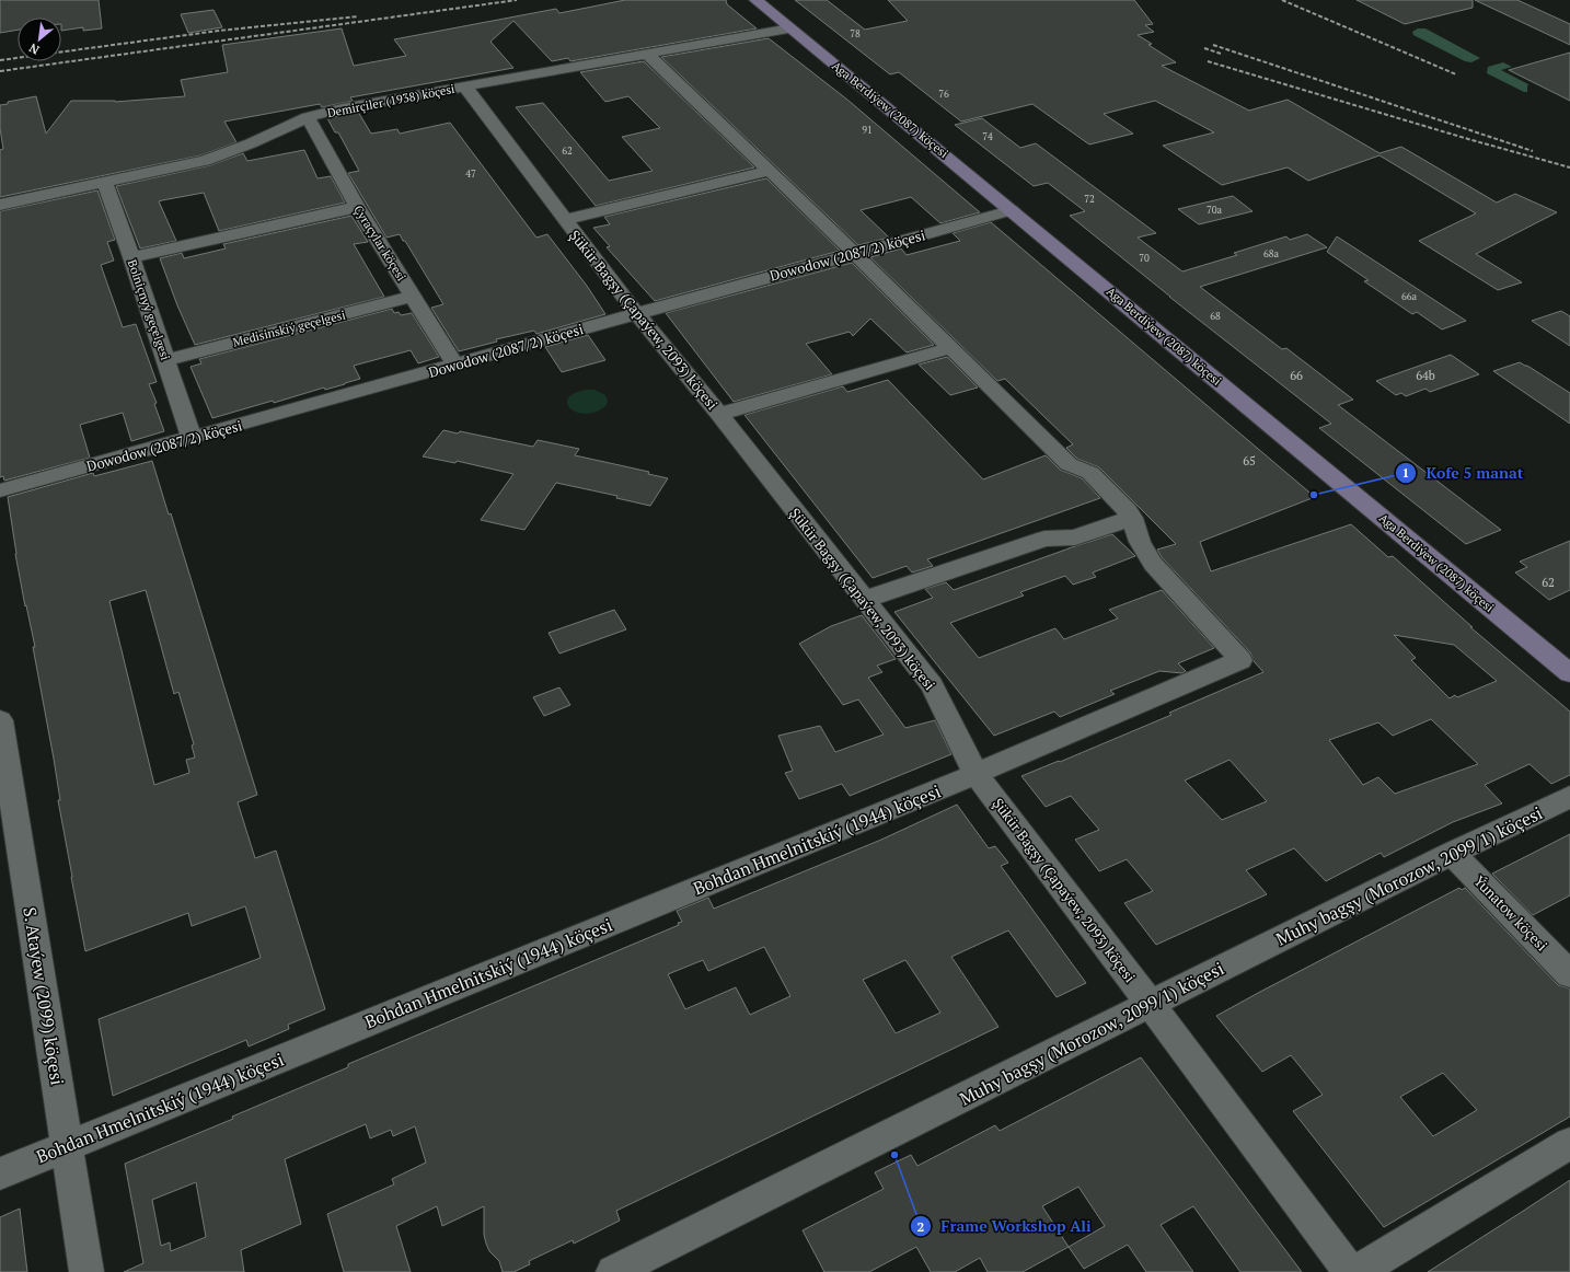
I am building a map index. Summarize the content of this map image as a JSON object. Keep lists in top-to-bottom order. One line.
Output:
{"streets":{"street":["Demirçiler (1938) köçesi","Aga Berdiýew (2087) köçesi","Çyraçylar köçesi","Dowodow (2087/2) köçesi","Bolniçnyý geçelgesi","Şükür Bagşy (Çapaýew, 2093) köçesi","Medisinskiý geçelgesi","Bohdan Hmelnitskiý (1944) köçesi","Muhy bagşy (Morozow, 2099/1) köçesi","Ýunatow köçesi","S. Ataýew (2099) köçesi"]},"crossings":[["Demirçiler (1938) köçesi","Aga Berdiýew (2087) köçesi"],["Demirçiler (1938) köçesi","Çyraçylar köçesi"],["Demirçiler (1938) köçesi","Bolniçnyý geçelgesi"],["Demirçiler (1938) köçesi","Şükür Bagşy (Çapaýew, 2093) köçesi"],["Aga Berdiýew (2087) köçesi","Dowodow (2087/2) köçesi"],["Çyraçylar köçesi","Dowodow (2087/2) köçesi"],["Çyraçylar köçesi","Medisinskiý geçelgesi"],["Dowodow (2087/2) köçesi","Bolniçnyý geçelgesi"],["Dowodow (2087/2) köçesi","Şükür Bagşy (Çapaýew, 2093) köçesi"],["Bolniçnyý geçelgesi","Medisinskiý geçelgesi"],["Şükür Bagşy (Çapaýew, 2093) köçesi","Bohdan Hmelnitskiý (1944) köçesi"],["Şükür Bagşy (Çapaýew, 2093) köçesi","Muhy bagşy (Morozow, 2099/1) köçesi"],["Bohdan Hmelnitskiý (1944) köçesi","S. Ataýew (2099) köçesi"],["Muhy bagşy (Morozow, 2099/1) köçesi","Ýunatow köçesi"]],"places":["Kofe 5 manat","Frame Workshop Ali"],"house_numbers":["78","76","91","74","62","47","72","70а","68a","70","66a","68","66","64b","65","62"],"north":"bottom left"}
